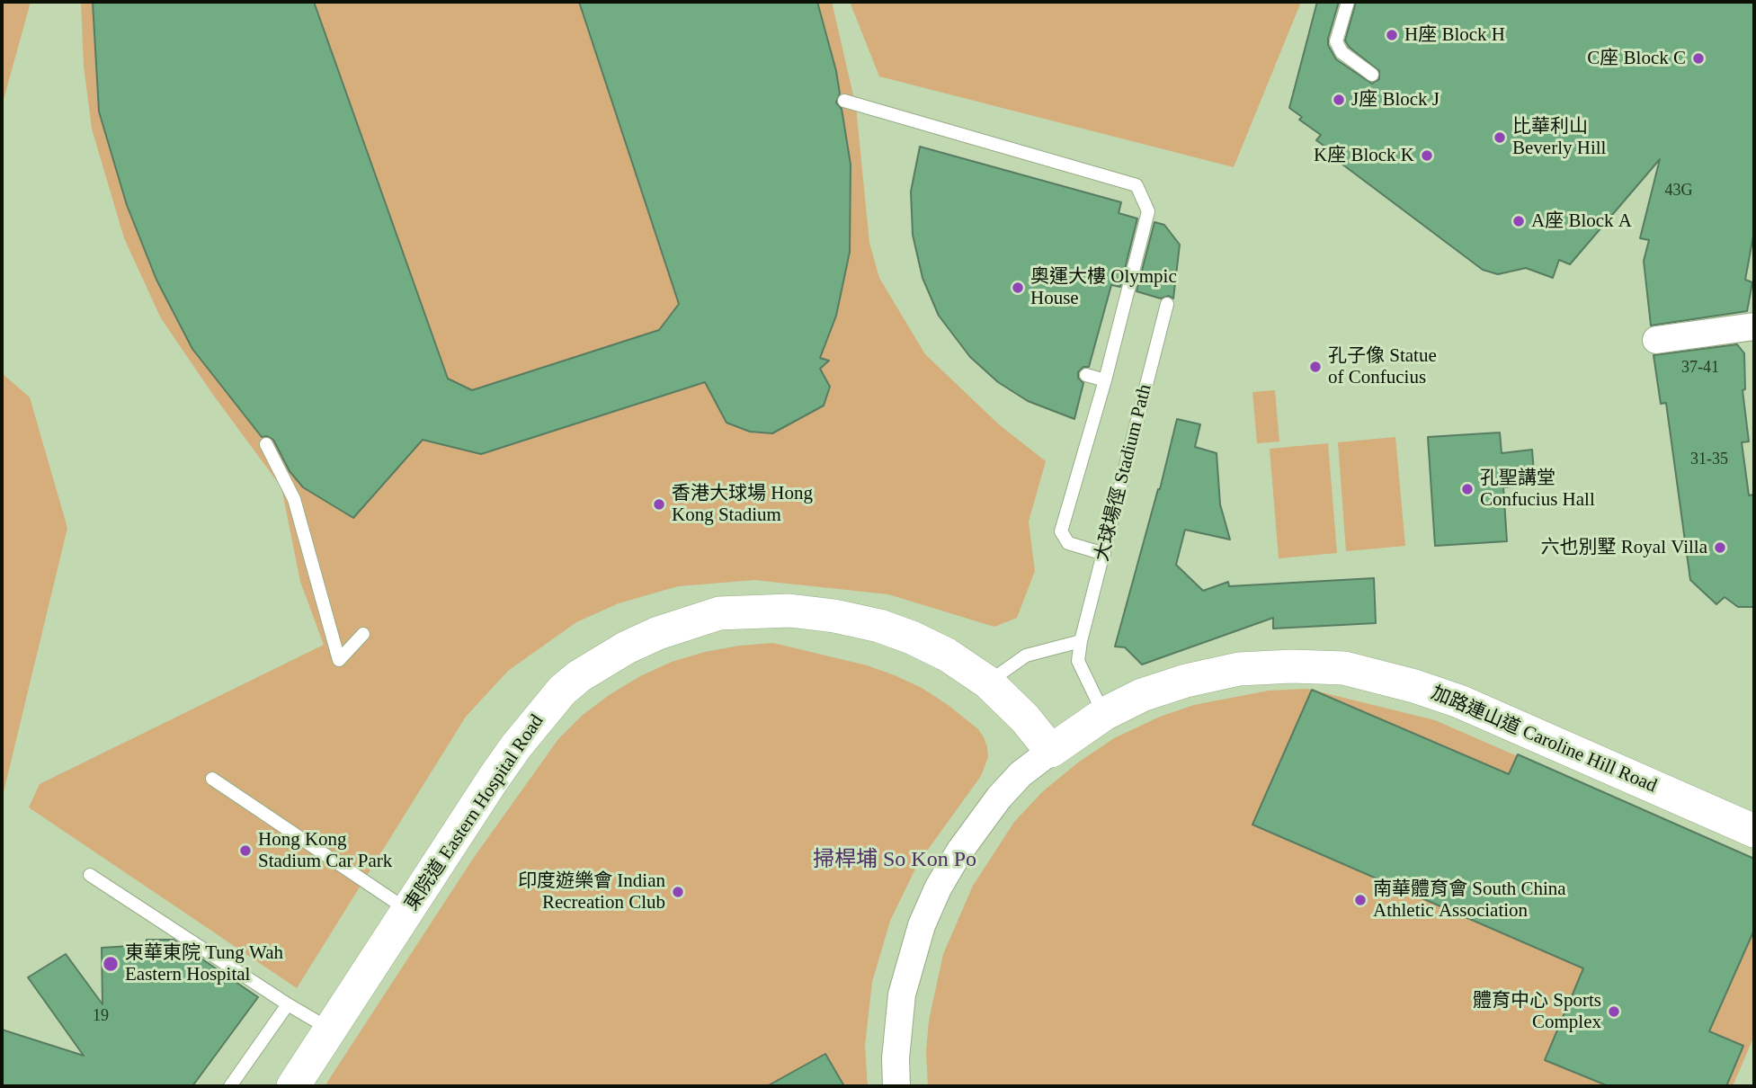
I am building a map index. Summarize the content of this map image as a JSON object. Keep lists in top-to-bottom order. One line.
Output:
{"streets":{"street":["加路連山道 Caroline Hill Road","東院道 Eastern Hospital Road"],"lane":["大球場徑 Stadium Path"]},"crossings":[["大球場徑 Stadium Path","加路連山道 Caroline Hill Road"],["加路連山道 Caroline Hill Road","東院道 Eastern Hospital Road"]],"districts":["掃桿埔 So Kon Po"],"places":["H座 Block H","C座 Block C","J座 Block J","比華利山 Beverly Hill","K座 Block K","A座 Block A","奧運大樓 Olympic House","孔子像 Statue of Confucius","孔聖講堂 Confucius Hall","香港大球場 Hong Kong Stadium","六也別墅 Royal Villa","Hong Kong Stadium Car Park","印度遊樂會 Indian Recreation Club","南華體育會 South China Athletic Association","東華東院 Tung Wah Eastern Hospital","體育中心 Sports Complex"],"house_numbers":["43G","37-41","31-35","19"]}
